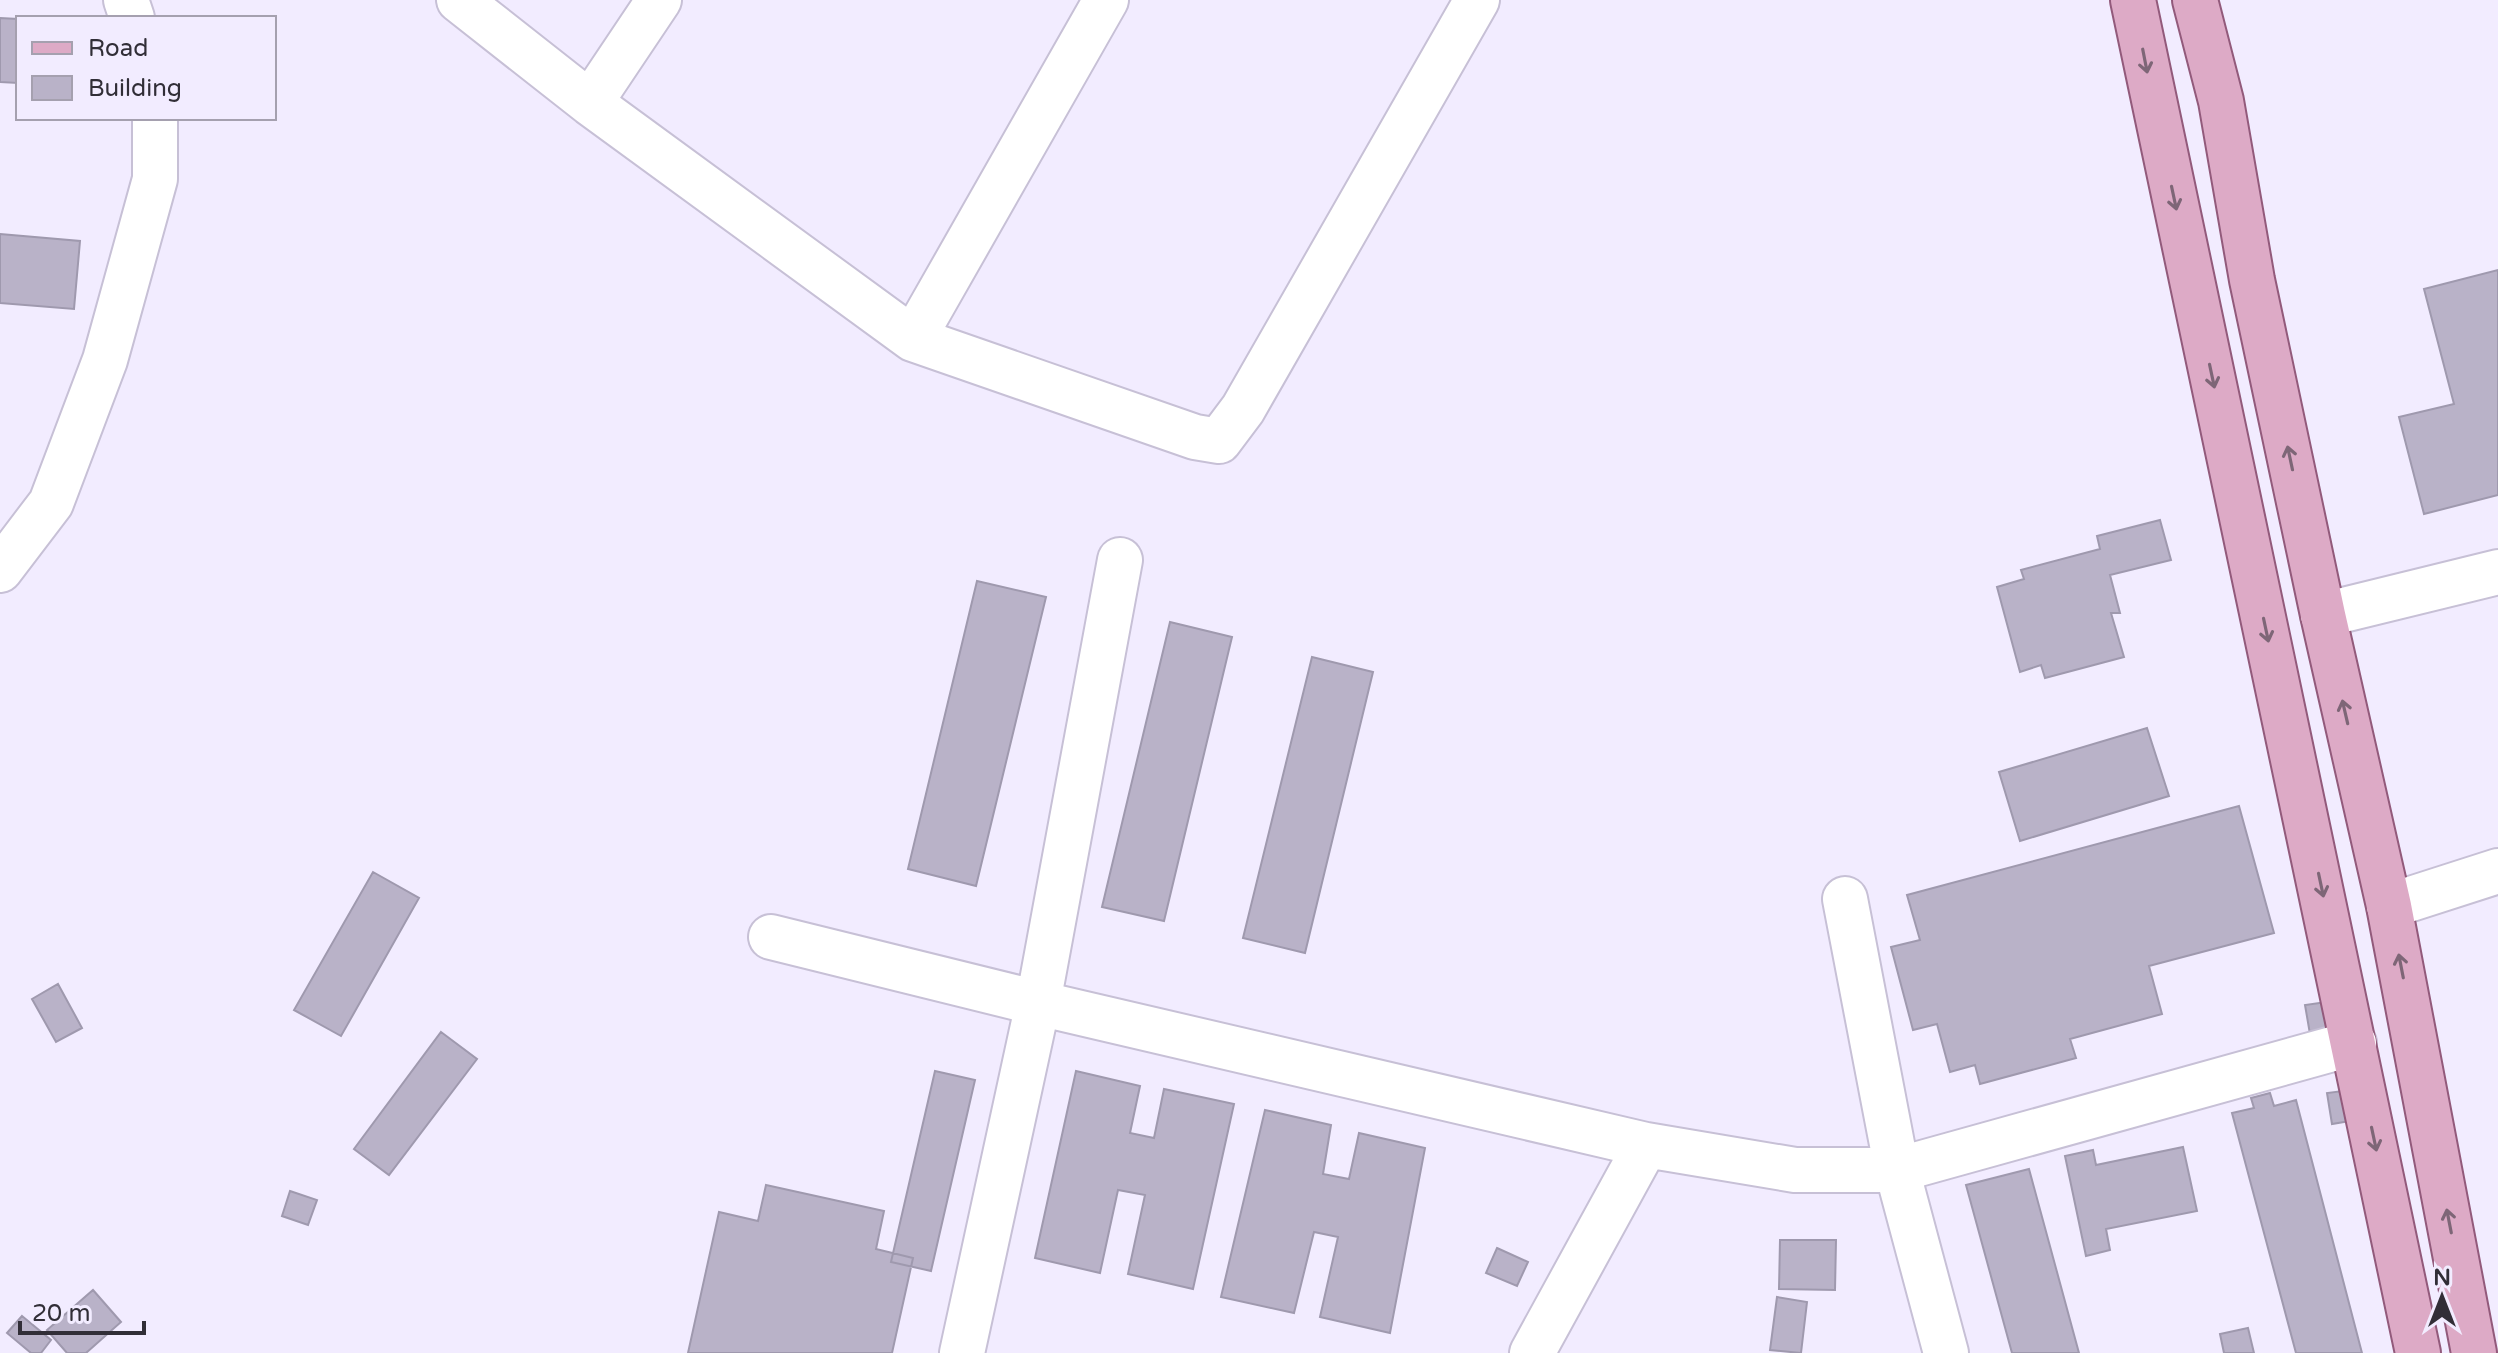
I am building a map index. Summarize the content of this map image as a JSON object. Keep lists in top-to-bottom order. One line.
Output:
{"legend":["Road","Building"],"scale_bar":"20 m","north":"top"}
